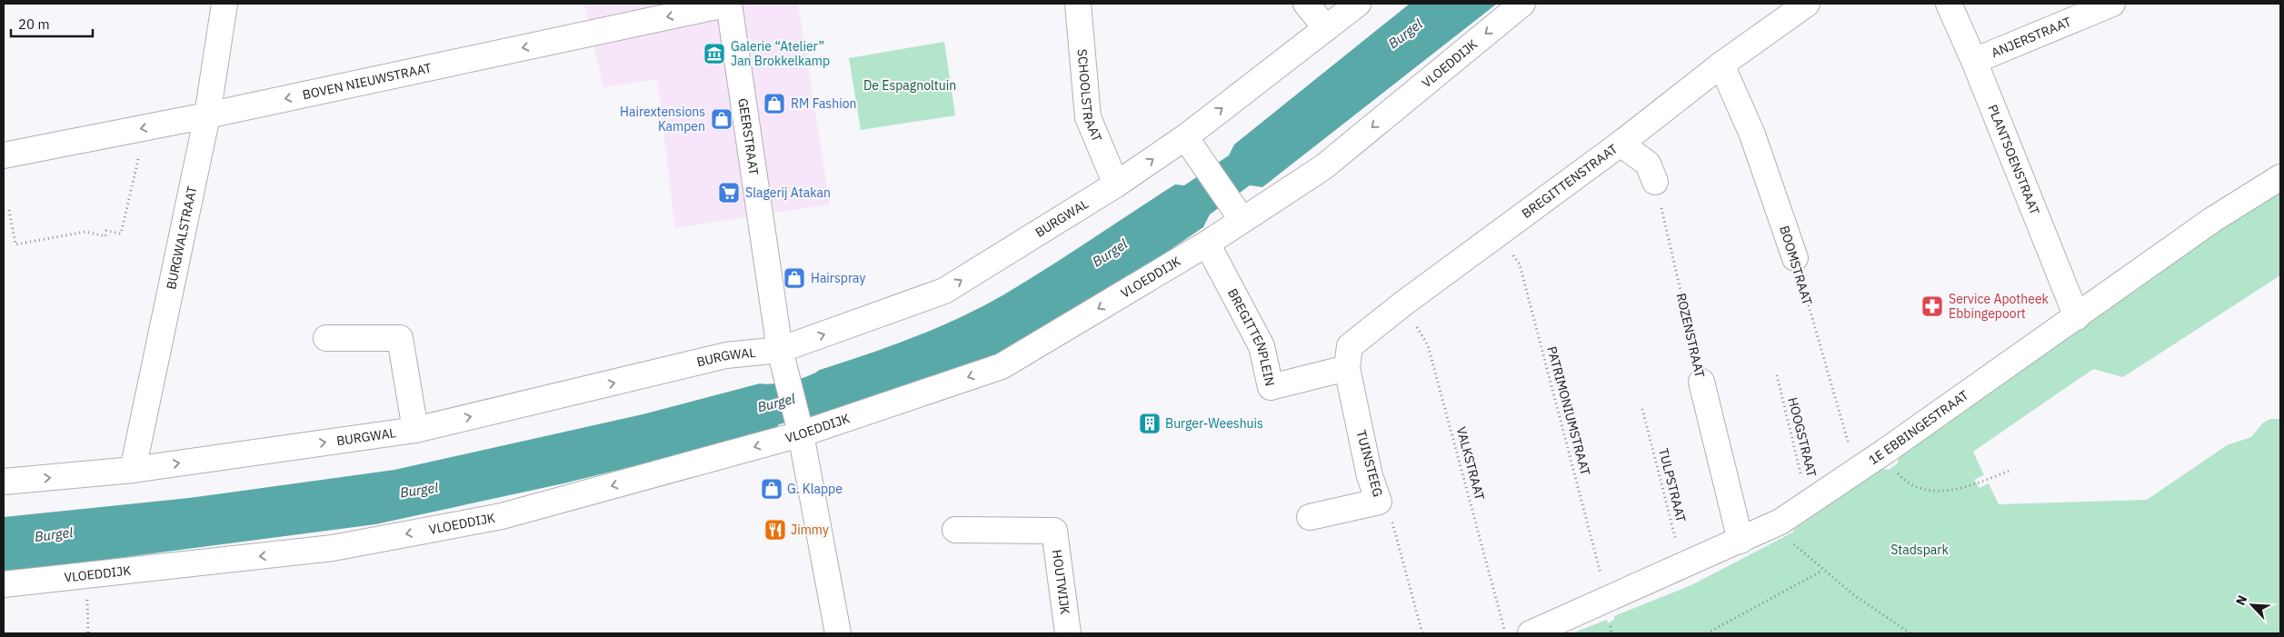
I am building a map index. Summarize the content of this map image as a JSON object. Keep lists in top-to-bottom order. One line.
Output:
{"streets":{"street":["ANJERSTRAAT","VLOEDDIJK","BOVEN NIEUWSTRAAT","SCHOOLSTRAAT","GEERSTRAAT","PLANTSOENSTRAAT","BREGITTENSTRAAT","BURGWAL","BURGWALSTRAAT","BOOMSTRAAT","BREGITTENPLEIN","ROZENSTRAAT","1E EBBINGESTRAAT","TUINSTEEG","HOUTWIJK"],"path":["PATRIMONIUMSTRAAT","HOOGSTRAAT","VALKSTRAAT","TULPSTRAAT"]},"crossings":[["ANJERSTRAAT","PLANTSOENSTRAAT"],["VLOEDDIJK","GEERSTRAAT"],["VLOEDDIJK","BREGITTENPLEIN"],["BOVEN NIEUWSTRAAT","GEERSTRAAT"],["BOVEN NIEUWSTRAAT","BURGWALSTRAAT"],["SCHOOLSTRAAT","BURGWAL"],["GEERSTRAAT","BURGWAL"],["PLANTSOENSTRAAT","1E EBBINGESTRAAT"],["BREGITTENSTRAAT","BOOMSTRAAT"],["BREGITTENSTRAAT","BREGITTENPLEIN"],["BREGITTENSTRAAT","PATRIMONIUMSTRAAT"],["BREGITTENSTRAAT","TUINSTEEG"],["BREGITTENSTRAAT","VALKSTRAAT"],["BURGWAL","BURGWALSTRAAT"],["BOOMSTRAAT","1E EBBINGESTRAAT"],["BREGITTENPLEIN","TUINSTEEG"],["ROZENSTRAAT","1E EBBINGESTRAAT"],["PATRIMONIUMSTRAAT","1E EBBINGESTRAAT"],["1E EBBINGESTRAAT","HOOGSTRAAT"],["1E EBBINGESTRAAT","TULPSTRAAT"]],"one_way":["VLOEDDIJK","BOVEN NIEUWSTRAAT","BURGWAL"],"water":["Burgel"],"parks":["De Espagnoltuin","Stadspark"],"places":{"museum":["Galerie “Atelier” Jan Brokkelkamp"],"shop":["RM Fashion","Hairextensions Kampen","Hairspray","G. Klappe"],"supermarket":["Slagerij Atakan"],"pharmacy":["Service Apotheek Ebbingepoort"],"building":["Burger-Weeshuis"],"restaurant":["Jimmy"]},"scale_bar":"20 m","north":"top left"}
